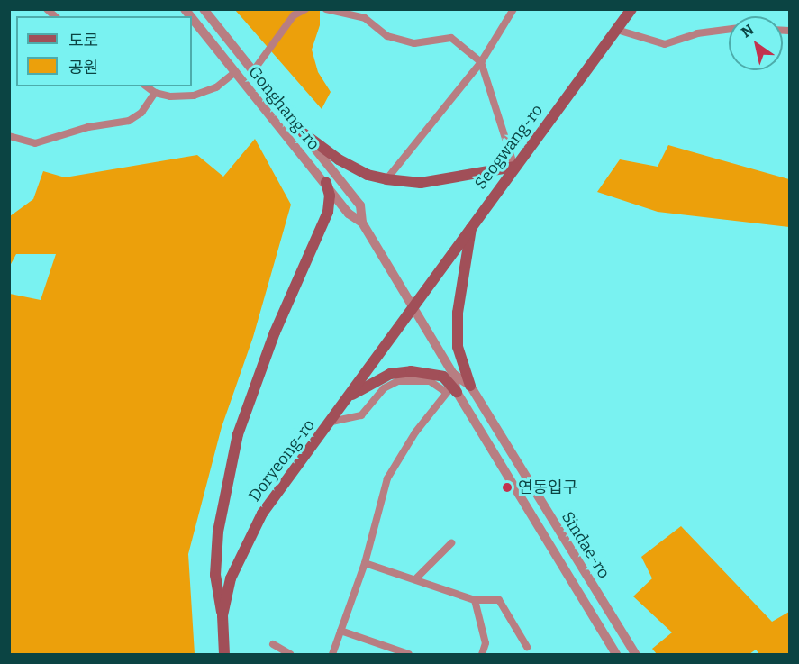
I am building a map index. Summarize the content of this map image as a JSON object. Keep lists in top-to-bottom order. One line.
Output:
{"streets":{"main road":["Seogwang-ro","Doryeong-ro"],"street":["Gonghang-ro","Sindae-ro"]},"crossings":[["Gonghang-ro","Seogwang-ro"],["Gonghang-ro","Doryeong-ro"],["Gonghang-ro","Sindae-ro"],["Seogwang-ro","Doryeong-ro"],["Seogwang-ro","Sindae-ro"],["Doryeong-ro","Sindae-ro"]],"places":["연동입구"],"legend":["도로","공원"],"north":"top left"}
